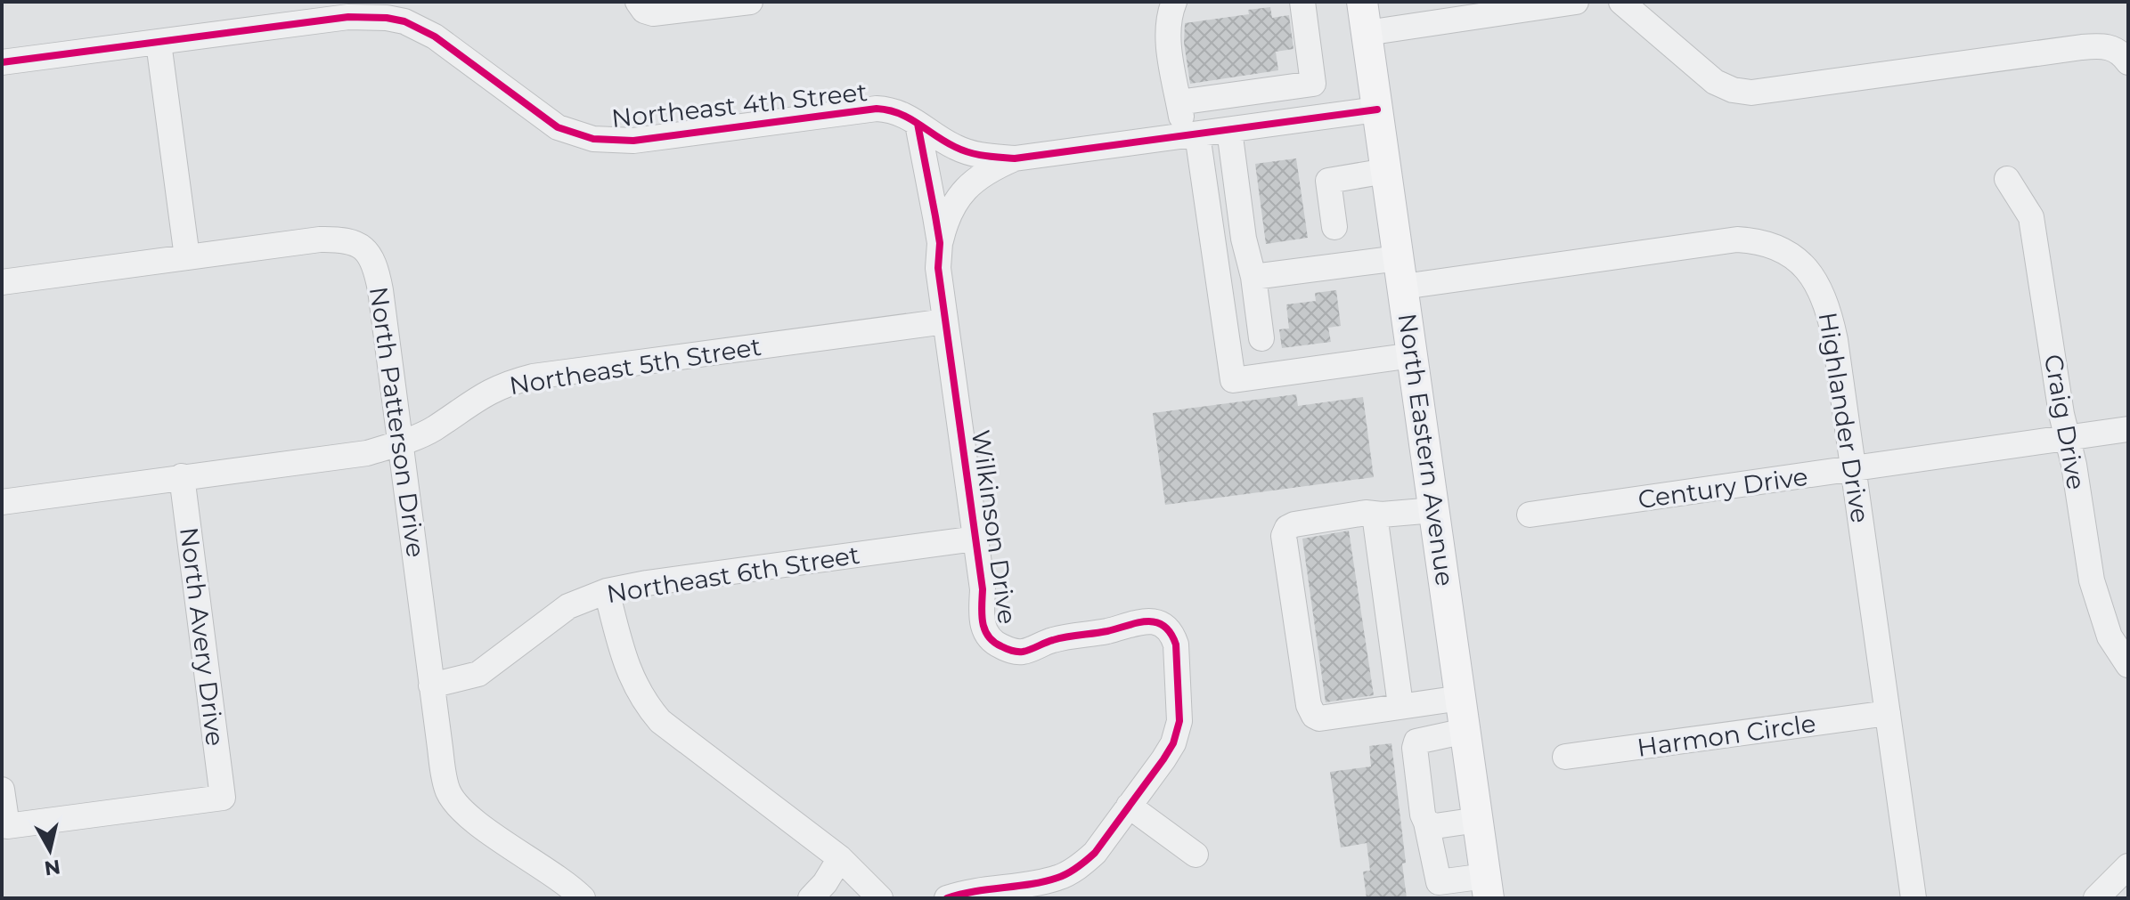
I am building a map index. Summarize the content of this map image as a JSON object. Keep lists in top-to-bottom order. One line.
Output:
{"streets":{"main road":["North Eastern Avenue"],"street":["Northeast 4th Street","Northeast 5th Street","Highlander Drive","North Patterson Drive","Craig Drive","Century Drive","Wilkinson Drive","Northeast 6th Street","North Avery Drive","Harmon Circle"]},"crossings":[["Northeast 4th Street","North Eastern Avenue"],["Northeast 4th Street","Wilkinson Drive"],["Northeast 5th Street","North Patterson Drive"],["Northeast 5th Street","Wilkinson Drive"],["Northeast 5th Street","North Avery Drive"],["Highlander Drive","North Eastern Avenue"],["Highlander Drive","Century Drive"],["Highlander Drive","Harmon Circle"],["North Patterson Drive","Northeast 6th Street"],["Craig Drive","Century Drive"],["Wilkinson Drive","Northeast 6th Street"]],"north":"bottom"}
